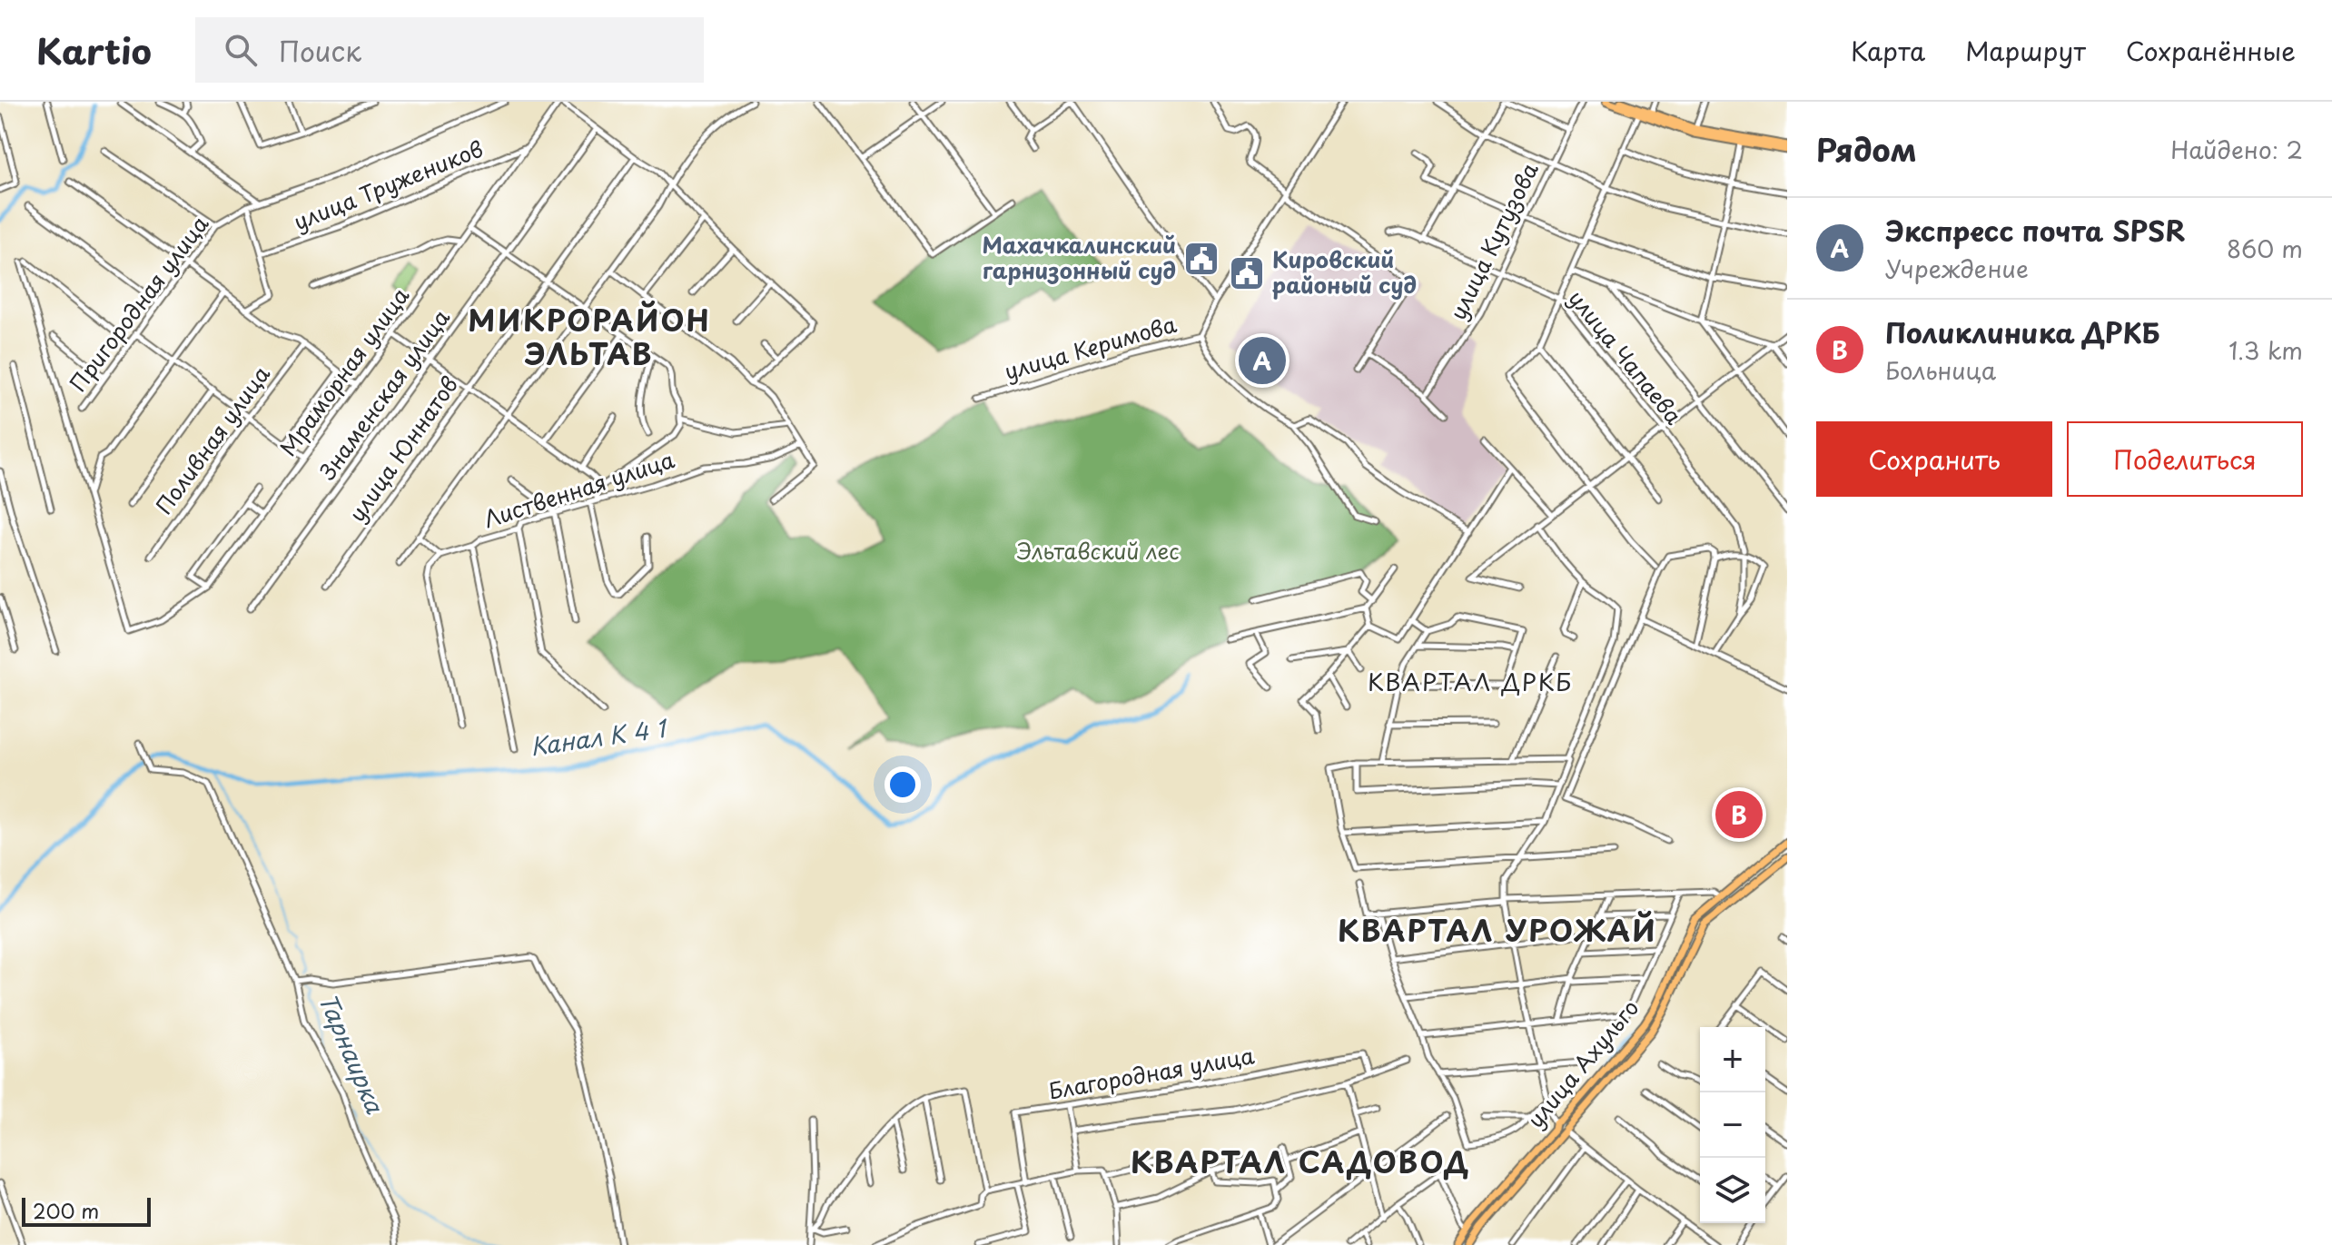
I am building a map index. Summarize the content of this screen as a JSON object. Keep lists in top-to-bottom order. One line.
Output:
{"streets":{"main road":["улица Ахульго"],"street":["улица Тружеников","улица Кутузова","Пригородная улица","улица Керимова","улица Чапаева","Мраморная улица","Знаменская улица","Поливная улица","улица Юннатов","Лиственная улица","Благородная улица"]},"crossings":[["улица Тружеников","Мраморная улица"],["улица Кутузова","улица Чапаева"]],"districts":["МИКРОРАЙОН ЭЛЬТАВ","КВАРТАЛ ДРКБ","КВАРТАЛ УРОЖАЙ","КВАРТАЛ САДОВОД"],"water":["Канал К 4 1","Тарнаирка"],"parks":["Эльтавский лес"],"places":{"public building":["Махачкалинский гарнизонный суд","Кировский районый суд"]},"scale_bar":"200 m","page":{"header":"Kartio","search":"Поиск","nav":["Карта","Маршрут","Сохранённые"],"heading":["Рядом","Найдено: 2"],"list":[{"mark":"A","name":"Экспресс почта SPSR","note":"Учреждение","value":"860 m"},{"mark":"B","name":"Поликлиника ДРКБ","note":"Больница","value":"1.3 km"}],"pins":["A","B"],"buttons":["Сохранить","Поделиться"],"map_buttons":["+","−"],"scale":"200 m"}}
